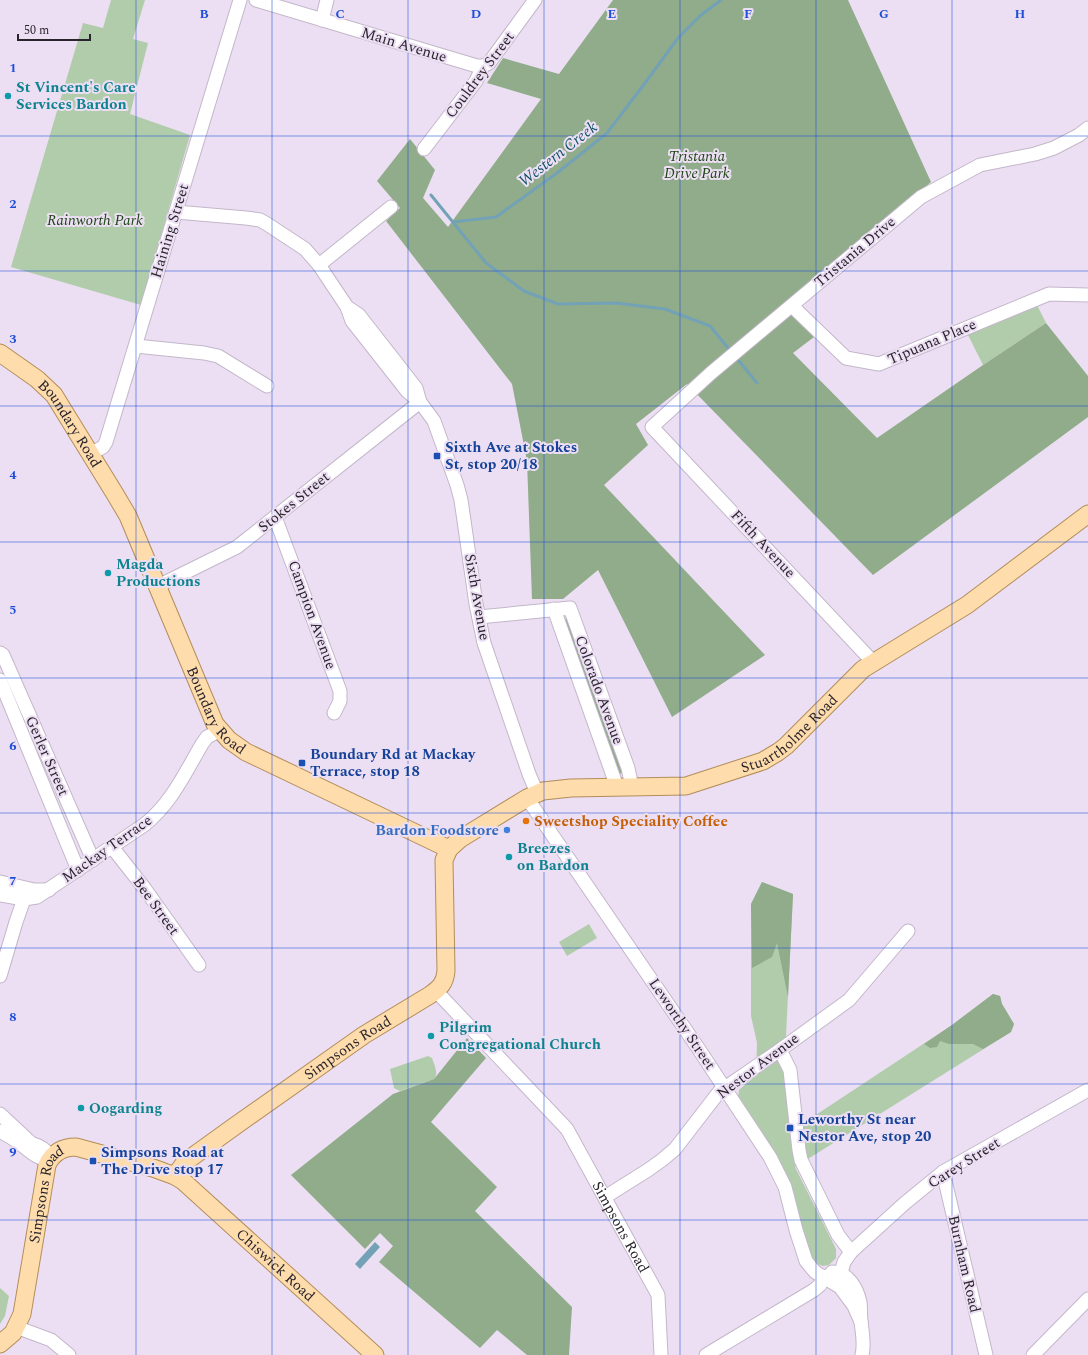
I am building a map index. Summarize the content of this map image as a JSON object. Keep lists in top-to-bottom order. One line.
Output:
{"streets":{"main road":["Boundary Road","Stuartholme Road","Simpsons Road","Chiswick Road"],"street":["Main Avenue","Couldrey Street","Haining Street","Tristania Drive","Tipuana Place","Stokes Street","Fifth Avenue","Sixth Avenue","Campion Avenue","Colorado Avenue","Gerler Street","Mackay Terrace","Bee Street","Leworthy Street","Nestor Avenue","Carey Street","Burnham Road"]},"crossings":[["Main Avenue","Couldrey Street"],["Haining Street","Boundary Road"],["Haining Street","Sixth Avenue"],["Tristania Drive","Tipuana Place"],["Tristania Drive","Fifth Avenue"],["Boundary Road","Stokes Street"],["Boundary Road","Stuartholme Road"],["Boundary Road","Mackay Terrace"],["Stokes Street","Sixth Avenue"],["Stokes Street","Campion Avenue"],["Fifth Avenue","Stuartholme Road"],["Sixth Avenue","Colorado Avenue"],["Sixth Avenue","Stuartholme Road"],["Sixth Avenue","Leworthy Street"],["Colorado Avenue","Stuartholme Road"],["Stuartholme Road","Leworthy Street"],["Gerler Street","Mackay Terrace"],["Mackay Terrace","Bee Street"],["Leworthy Street","Nestor Avenue"],["Leworthy Street","Carey Street"],["Simpsons Road","Nestor Avenue"],["Simpsons Road","Chiswick Road"],["Carey Street","Burnham Road"]],"water":["Western Creek"],"parks":["Tristania Drive Park","Rainworth Park"],"places":{"other":["St Vincent's Care Services Bardon","Magda Productions","Sweetshop Speciality Coffee","Bardon Foodstore","Breezes on Bardon","Pilgrim Congregational Church","Oogarding"],"transit":["Sixth Ave at Stokes St, stop 20/18","Boundary Rd at Mackay Terrace, stop 18","Leworthy St near Nestor Ave, stop 20","Simpsons Road at The Drive stop 17"]},"scale_bar":"50 m","grid":{"columns":["B","C","D","E","F","G","H"],"rows":["1","2","3","4","5","6","7","8","9"]}}
